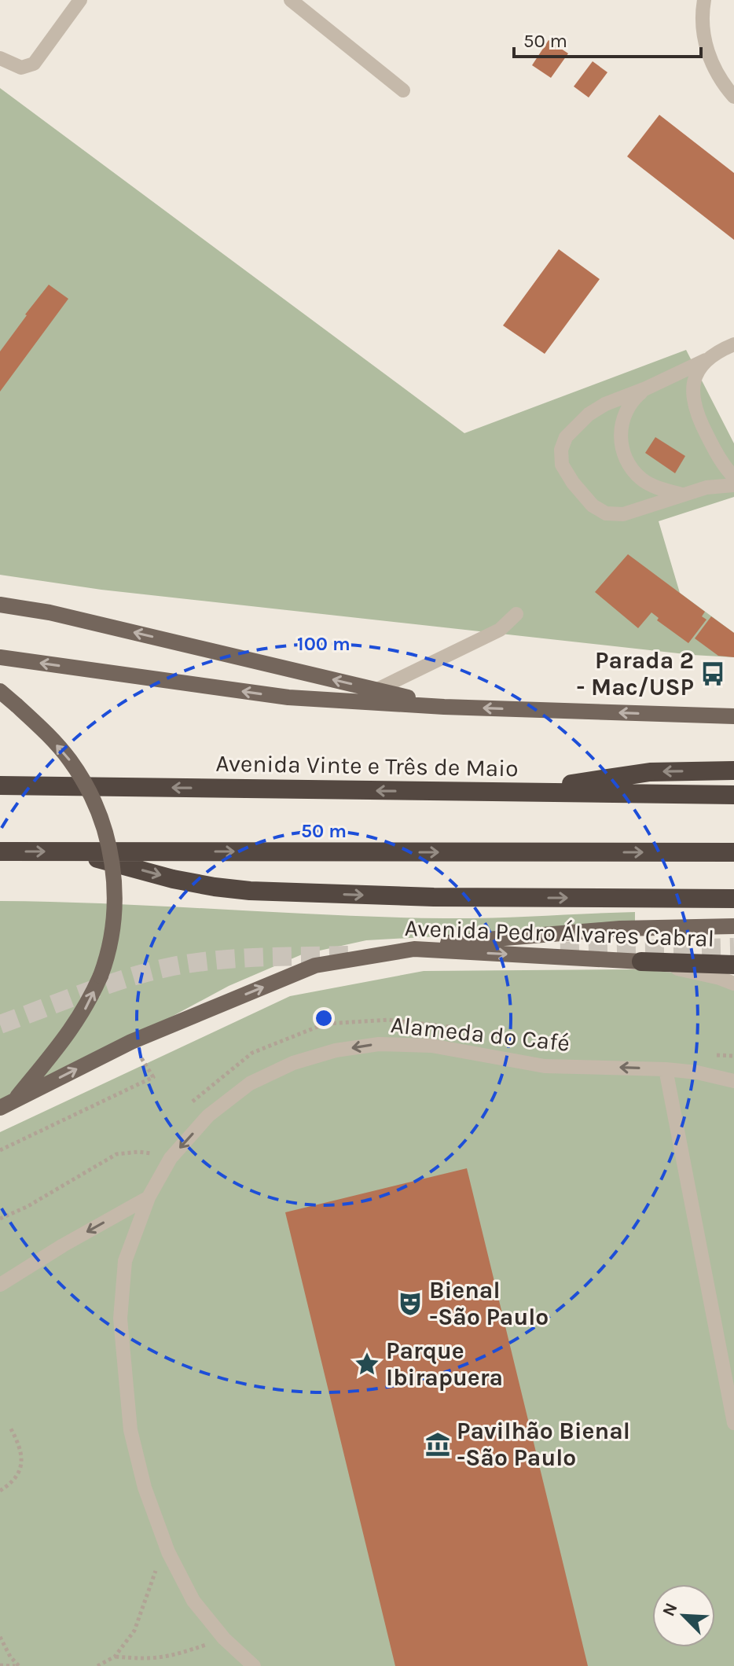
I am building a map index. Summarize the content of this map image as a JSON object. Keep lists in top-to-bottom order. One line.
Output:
{"streets":{"highway":["Avenida Vinte e Três de Maio","Avenida Pedro Álvares Cabral"],"lane":["Alameda do Café"]},"one_way":["Alameda do Café"],"places":{"bus stop":["Parada 2 - Mac/USP"],"theatre":["Bienal -São Paulo"],"place":["Parque Ibirapuera"],"museum":["Pavilhão Bienal -São Paulo"]},"scale_bar":"50 m","north":"top left","rings":["100 m","50 m"]}
